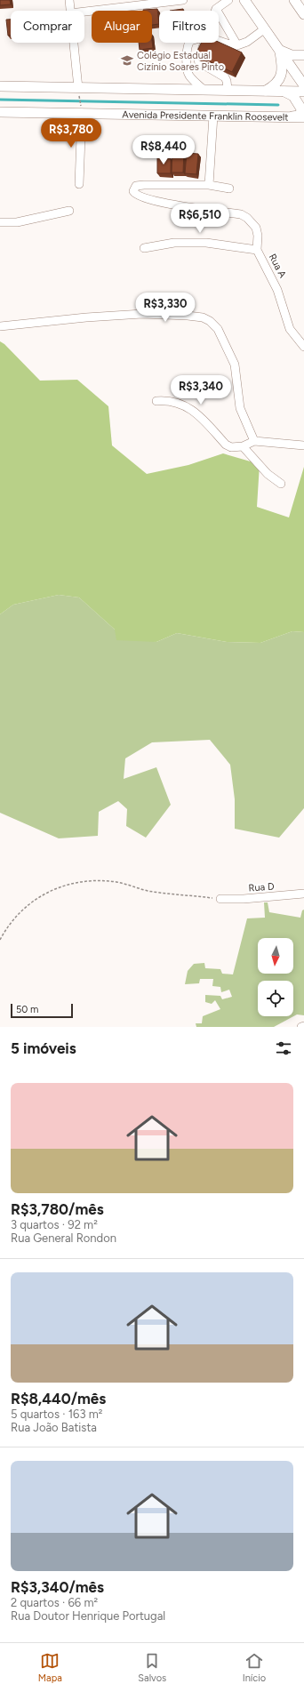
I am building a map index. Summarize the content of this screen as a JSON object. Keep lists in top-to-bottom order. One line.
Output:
{"streets":{"main road":["Avenida Presidente Franklin Roosevelt"],"street":["Rua A","Rua D"]},"places":{"school or university":["Colégio Estadual Cizínio Soares Pinto"]},"scale_bar":"50 m","north":"bottom","page":{"chip":["Comprar","Alugar","Filtros"],"price":["R$3,780","R$8,440","R$6,510","R$3,330","R$3,340"],"scale":"50 m","heading":"5 imóveis","list":[{"name":"R$3,780/mês","note":"3 quartos · 92 m² · Rua General Rondon"},{"name":"R$8,440/mês","note":"5 quartos · 163 m² · Rua João Batista"},{"name":"R$3,340/mês","note":"2 quartos · 66 m² · Rua Doutor Henrique Portugal"}],"tabs":["Mapa","Salvos","Início"]}}
